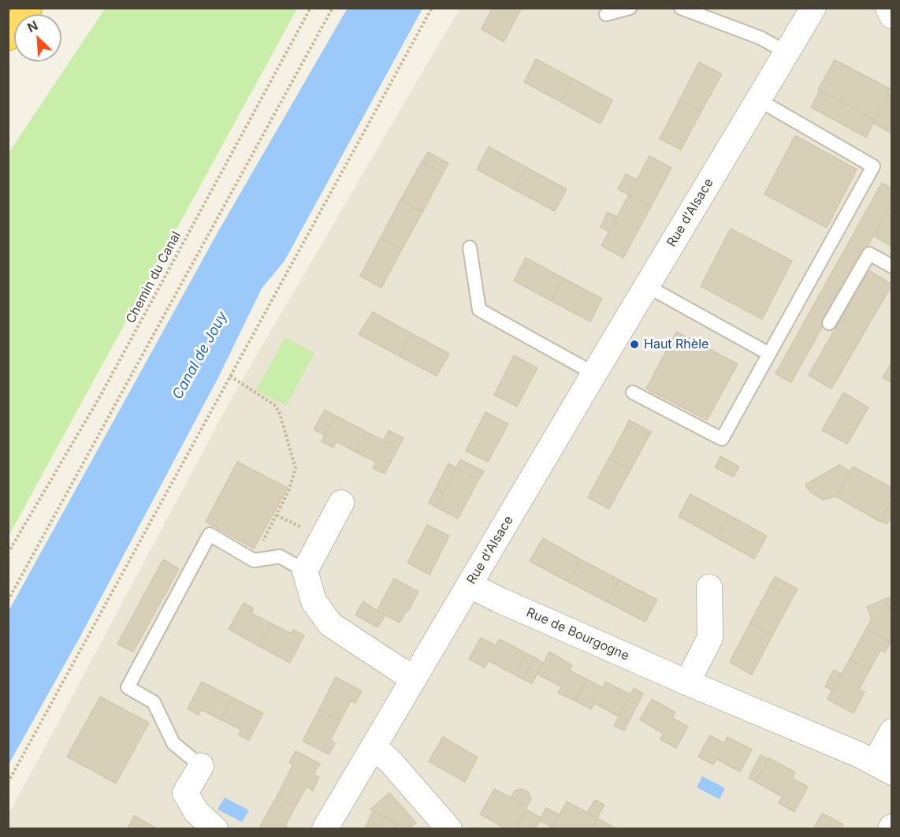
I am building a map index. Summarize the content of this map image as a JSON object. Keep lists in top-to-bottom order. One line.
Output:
{"streets":{"street":["Rue d'Alsace","Rue de Bourgogne"],"path":["Chemin du Canal"]},"crossings":[["Rue d'Alsace","Rue de Bourgogne"]],"water":["Canal de Jouy"],"places":["Haut Rhèle"],"north":"top left"}
